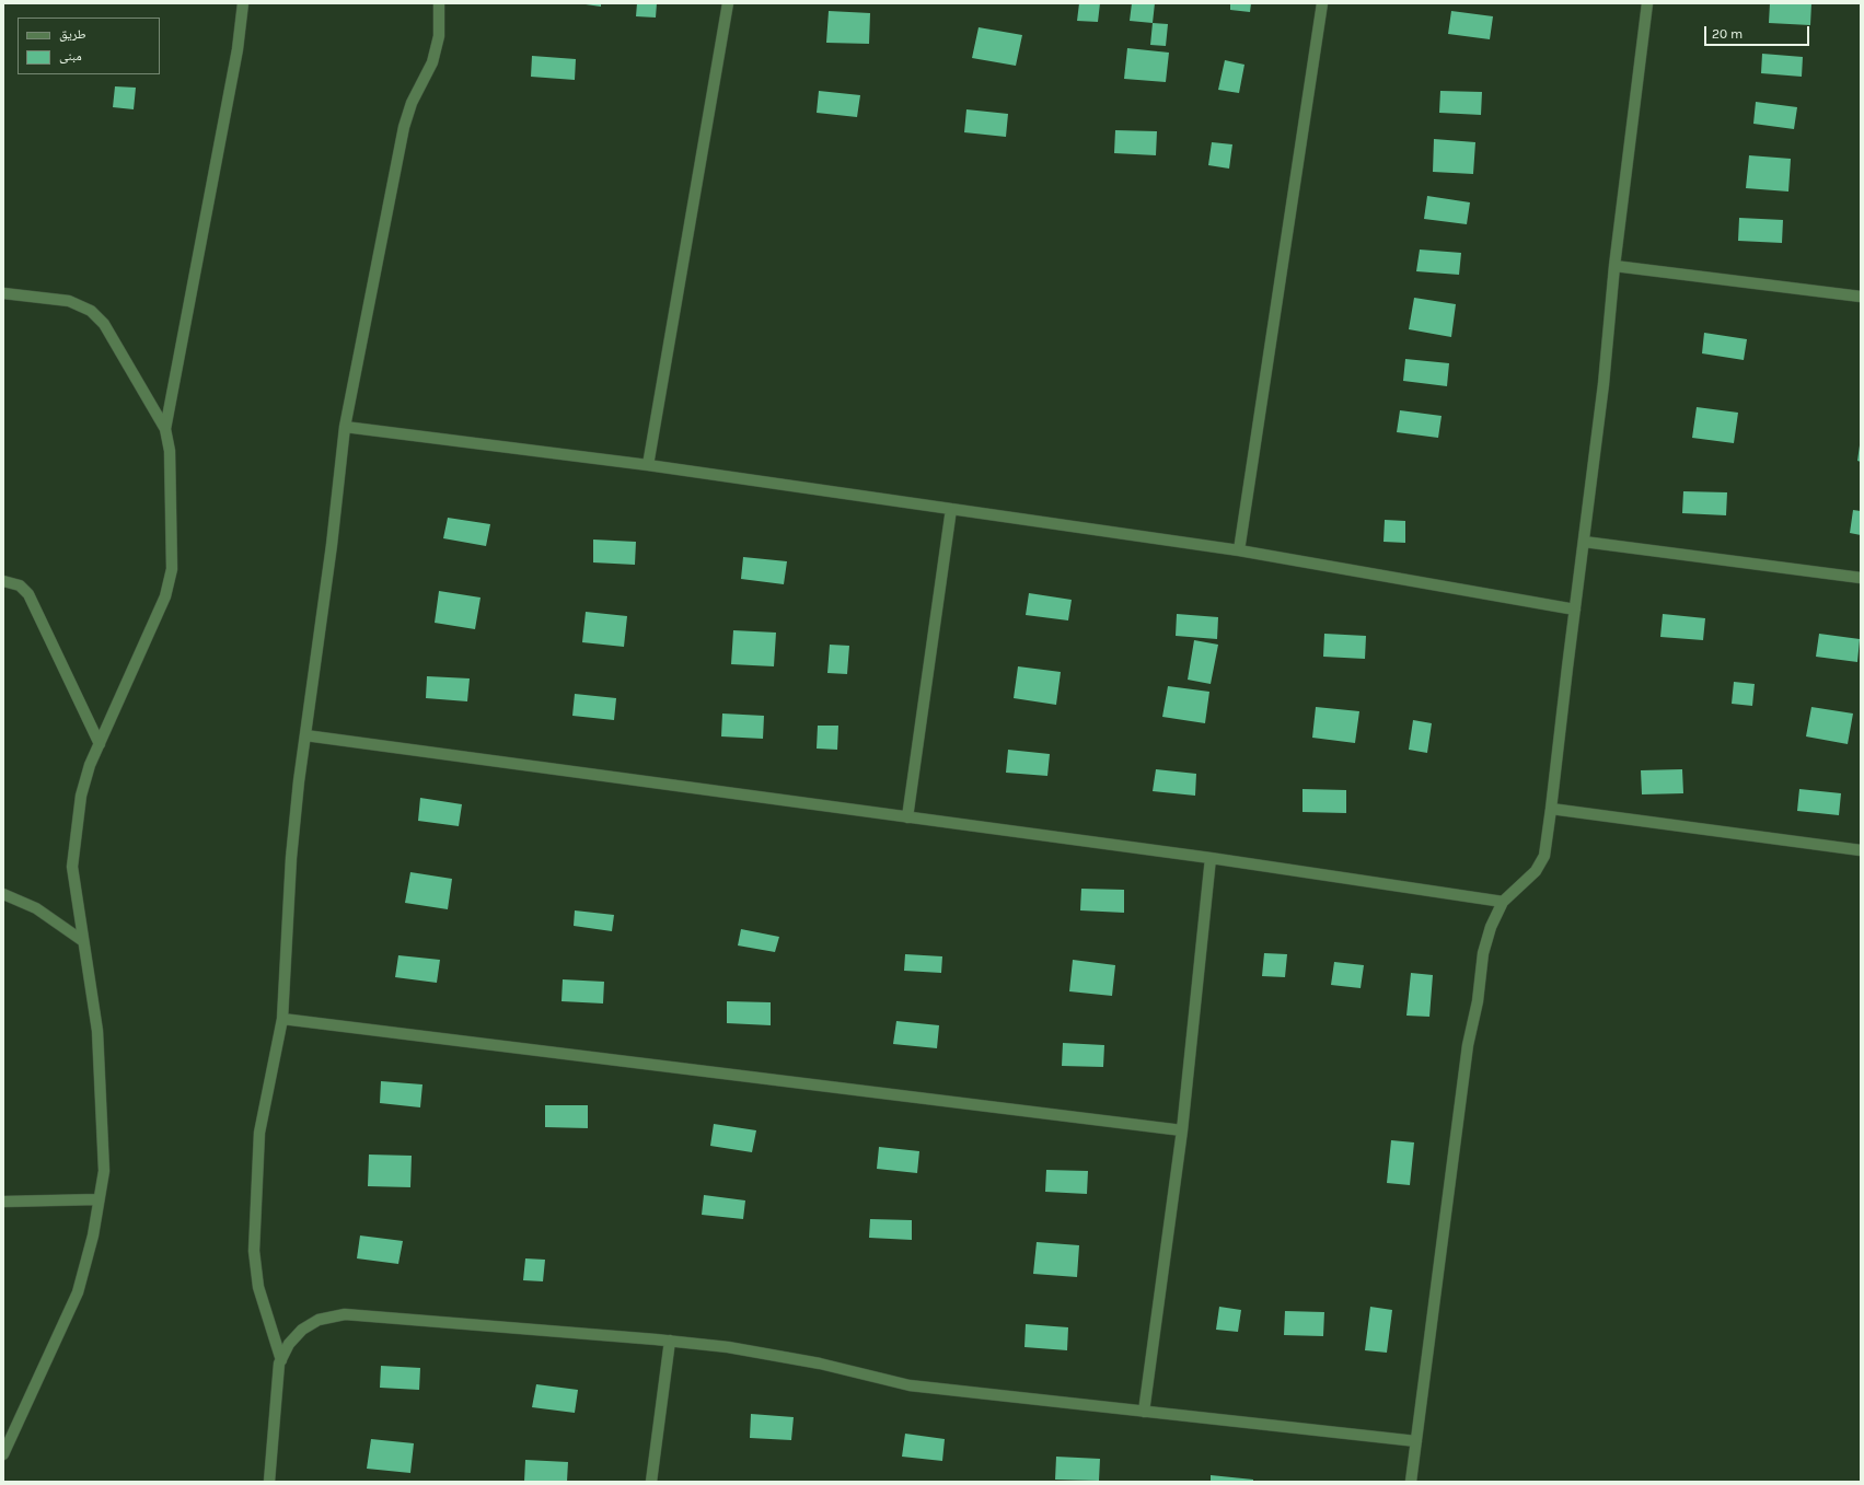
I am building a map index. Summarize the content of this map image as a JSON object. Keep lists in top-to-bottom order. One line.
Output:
{"legend":["طريق","مبنى"],"scale_bar":"20 m"}
